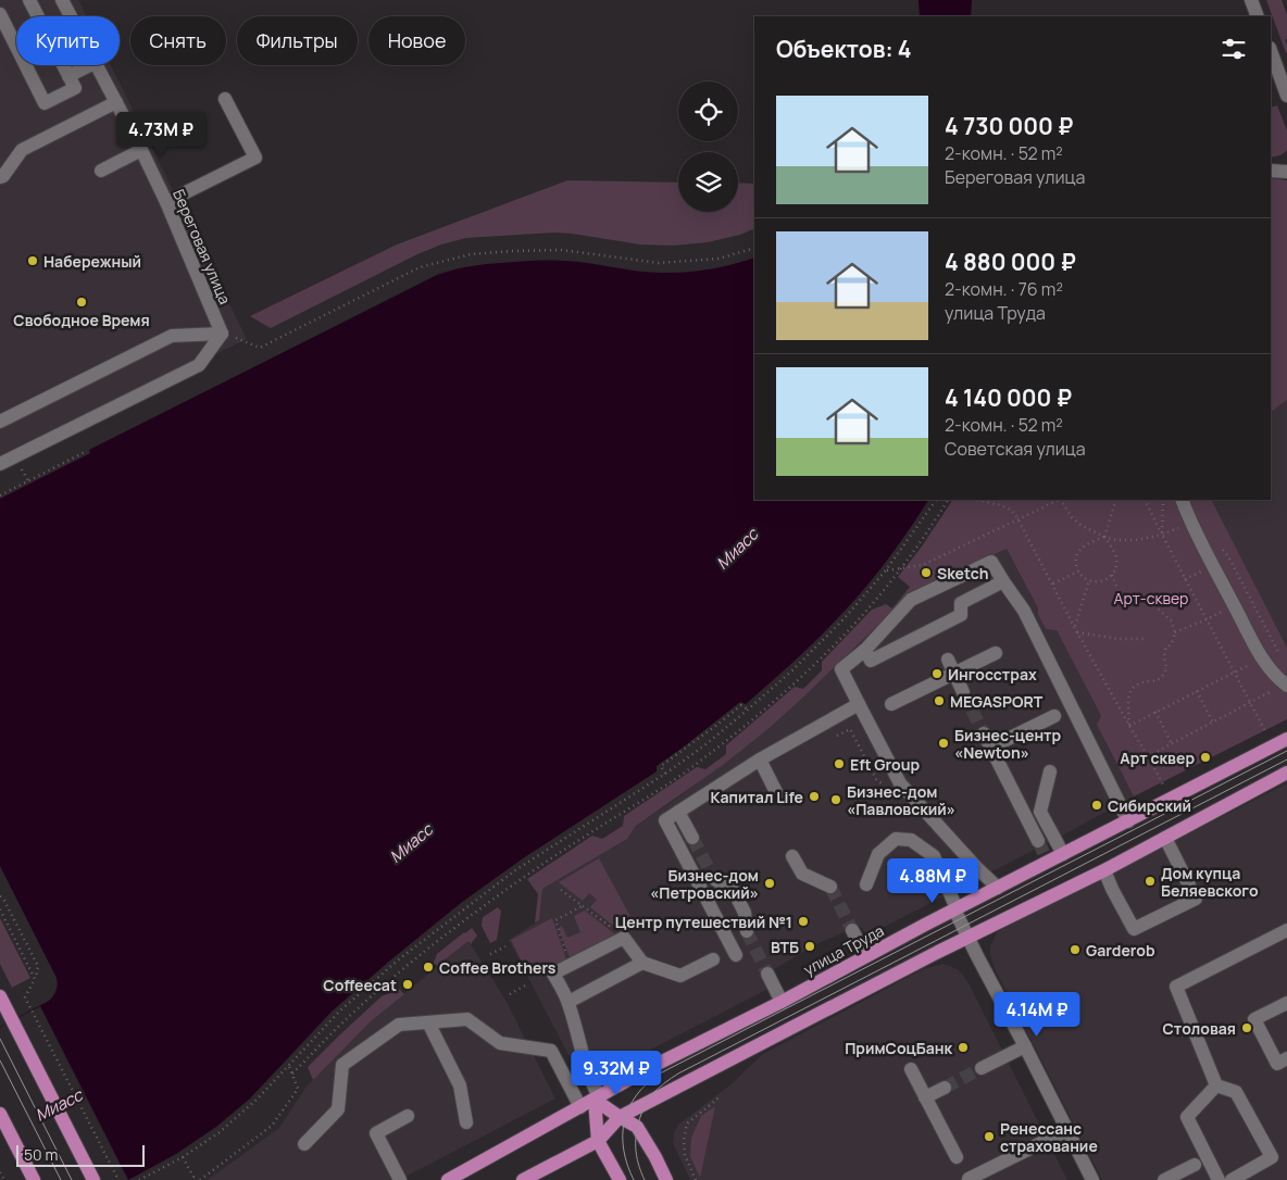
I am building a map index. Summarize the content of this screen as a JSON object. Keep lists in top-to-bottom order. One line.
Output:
{"streets":{"main road":["улица Труда"],"street":["Береговая улица"]},"water":["Миасс"],"parks":["Арт-сквер"],"places":["Набережный","Свободное Время","Sketch","Ингосстрах","MEGASPORT","Бизнес-центр «Newton»","Арт сквер","Eft Group","Капитал Life","Бизнес-дом «Павловский»","Сибирский","Дом купца Беляевского","Бизнес-дом «Петровский»","Центр путешествий №1","ВТБ","Garderob","Coffee Brothers","Coffeecat","Столовая","ПримСоцБанк","Ренессанс страхование"],"scale_bar":"50 m","page":{"chip":["Купить","Снять","Фильтры","Новое"],"heading":"Объектов: 4","list":[{"name":"4 730 000 ₽","note":"2-комн. · 52 m² · Береговая улица"},{"name":"4 880 000 ₽","note":"2-комн. · 76 m² · улица Труда"},{"name":"4 140 000 ₽","note":"2-комн. · 52 m² · Советская улица"}],"price":["4.73M ₽","4.88M ₽","4.14M ₽","9.32M ₽"],"scale":"50 m"}}
